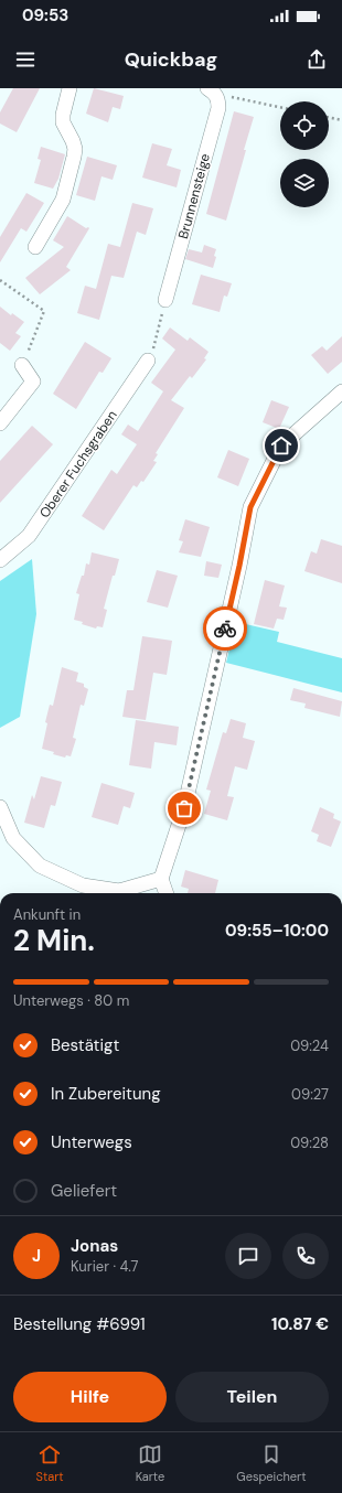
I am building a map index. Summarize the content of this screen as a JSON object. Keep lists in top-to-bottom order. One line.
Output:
{"streets":{"street":["Brunnensteige","Oberer Fuchsgraben"]},"page":{"status":"09:53","header":"Quickbag","heading":["2 Min.","Ankunft in","09:55–10:00"],"panel":["Jonas","Kurier · 4.7","Bestellung #6991","10.87 €"],"bar":"Unterwegs · 80 m","list":[["Bestätigt","09:24"],["In Zubereitung","09:27"],["Unterwegs","09:28"],"Geliefert"],"round":"J","buttons":["Hilfe","Teilen"],"tabs":["Start","Karte","Gespeichert"]}}
